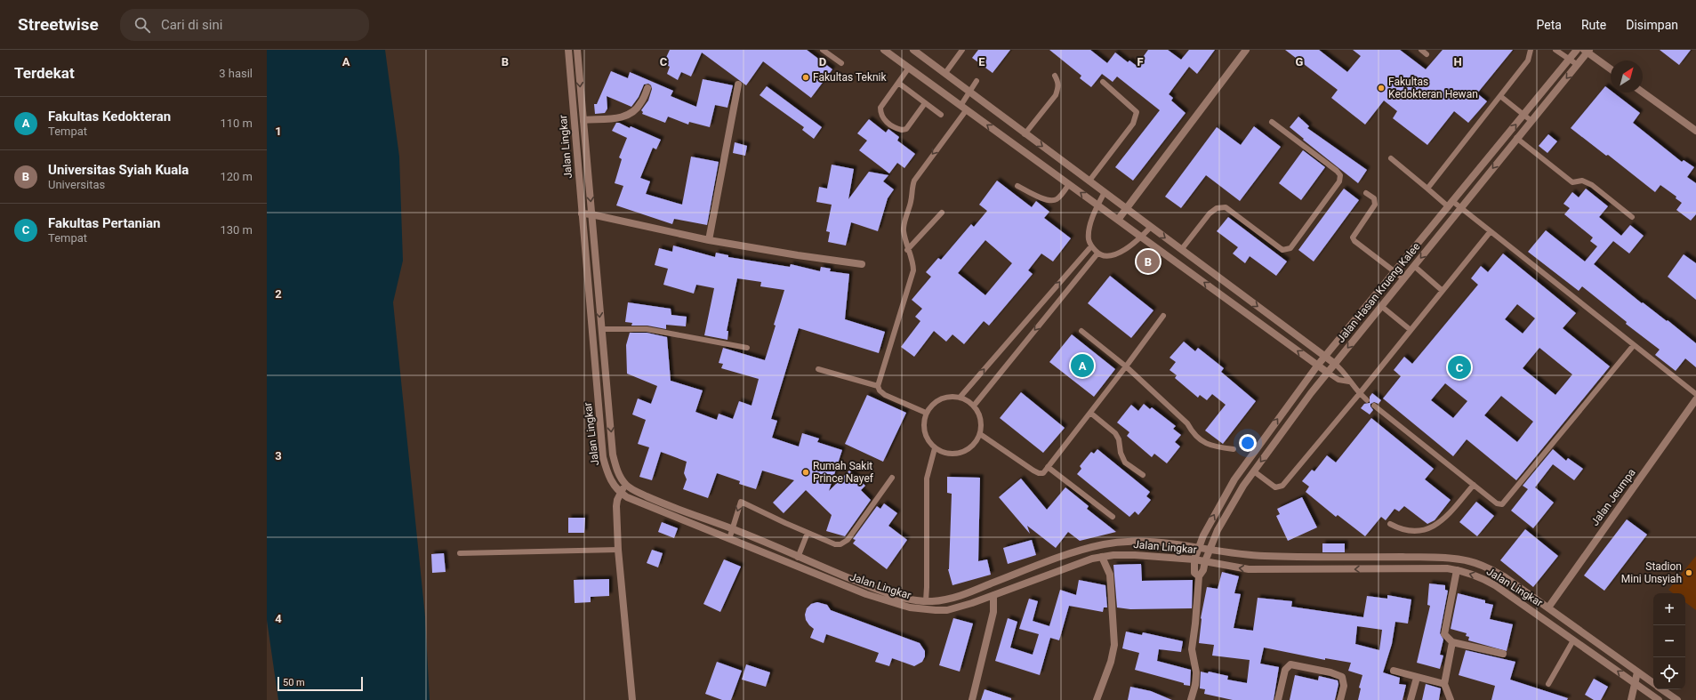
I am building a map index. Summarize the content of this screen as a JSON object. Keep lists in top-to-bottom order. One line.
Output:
{"streets":{"street":["Jalan Lingkar","Jalan Hasan Krueng Kalee","Jalan Jeumpa"]},"crossings":[["Jalan Lingkar","Jalan Hasan Krueng Kalee"]],"places":["Fakultas Teknik","Fakultas Kedokteran Hewan","Rumah Sakit Prince Nayef","Stadion Mini Unsyiah"],"scale_bar":"50 m","north":"top right","page":{"header":"Streetwise","search":"Cari di sini","nav":["Peta","Rute","Disimpan"],"heading":["Terdekat","3 hasil"],"list":[{"mark":"A","name":"Fakultas Kedokteran","note":"Tempat","value":"110 m"},{"mark":"B","name":"Universitas Syiah Kuala","note":"Universitas","value":"120 m"},{"mark":"C","name":"Fakultas Pertanian","note":"Tempat","value":"130 m"}],"pins":["B","A","C"],"map_buttons":["+","−"],"scale":"50 m"},"grid":{"columns":["A","B","C","D","E","F","G","H"],"rows":["1","2","3","4"]}}
